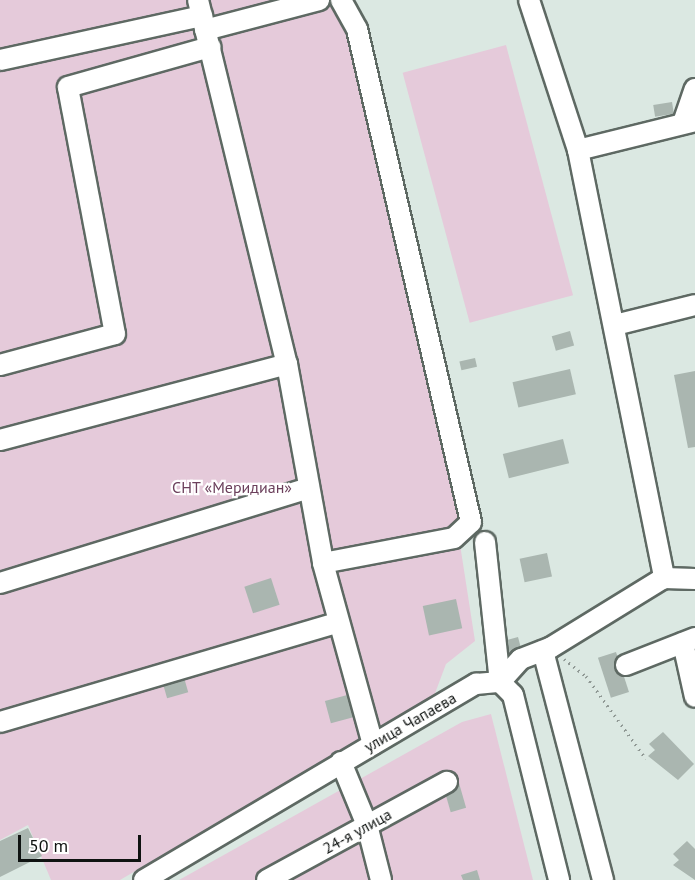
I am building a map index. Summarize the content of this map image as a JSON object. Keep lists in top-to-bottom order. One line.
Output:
{"streets":{"street":["улица Чапаева","24-я улица"]},"parks":["СНТ «Меридиан»"],"scale_bar":"50 m"}
